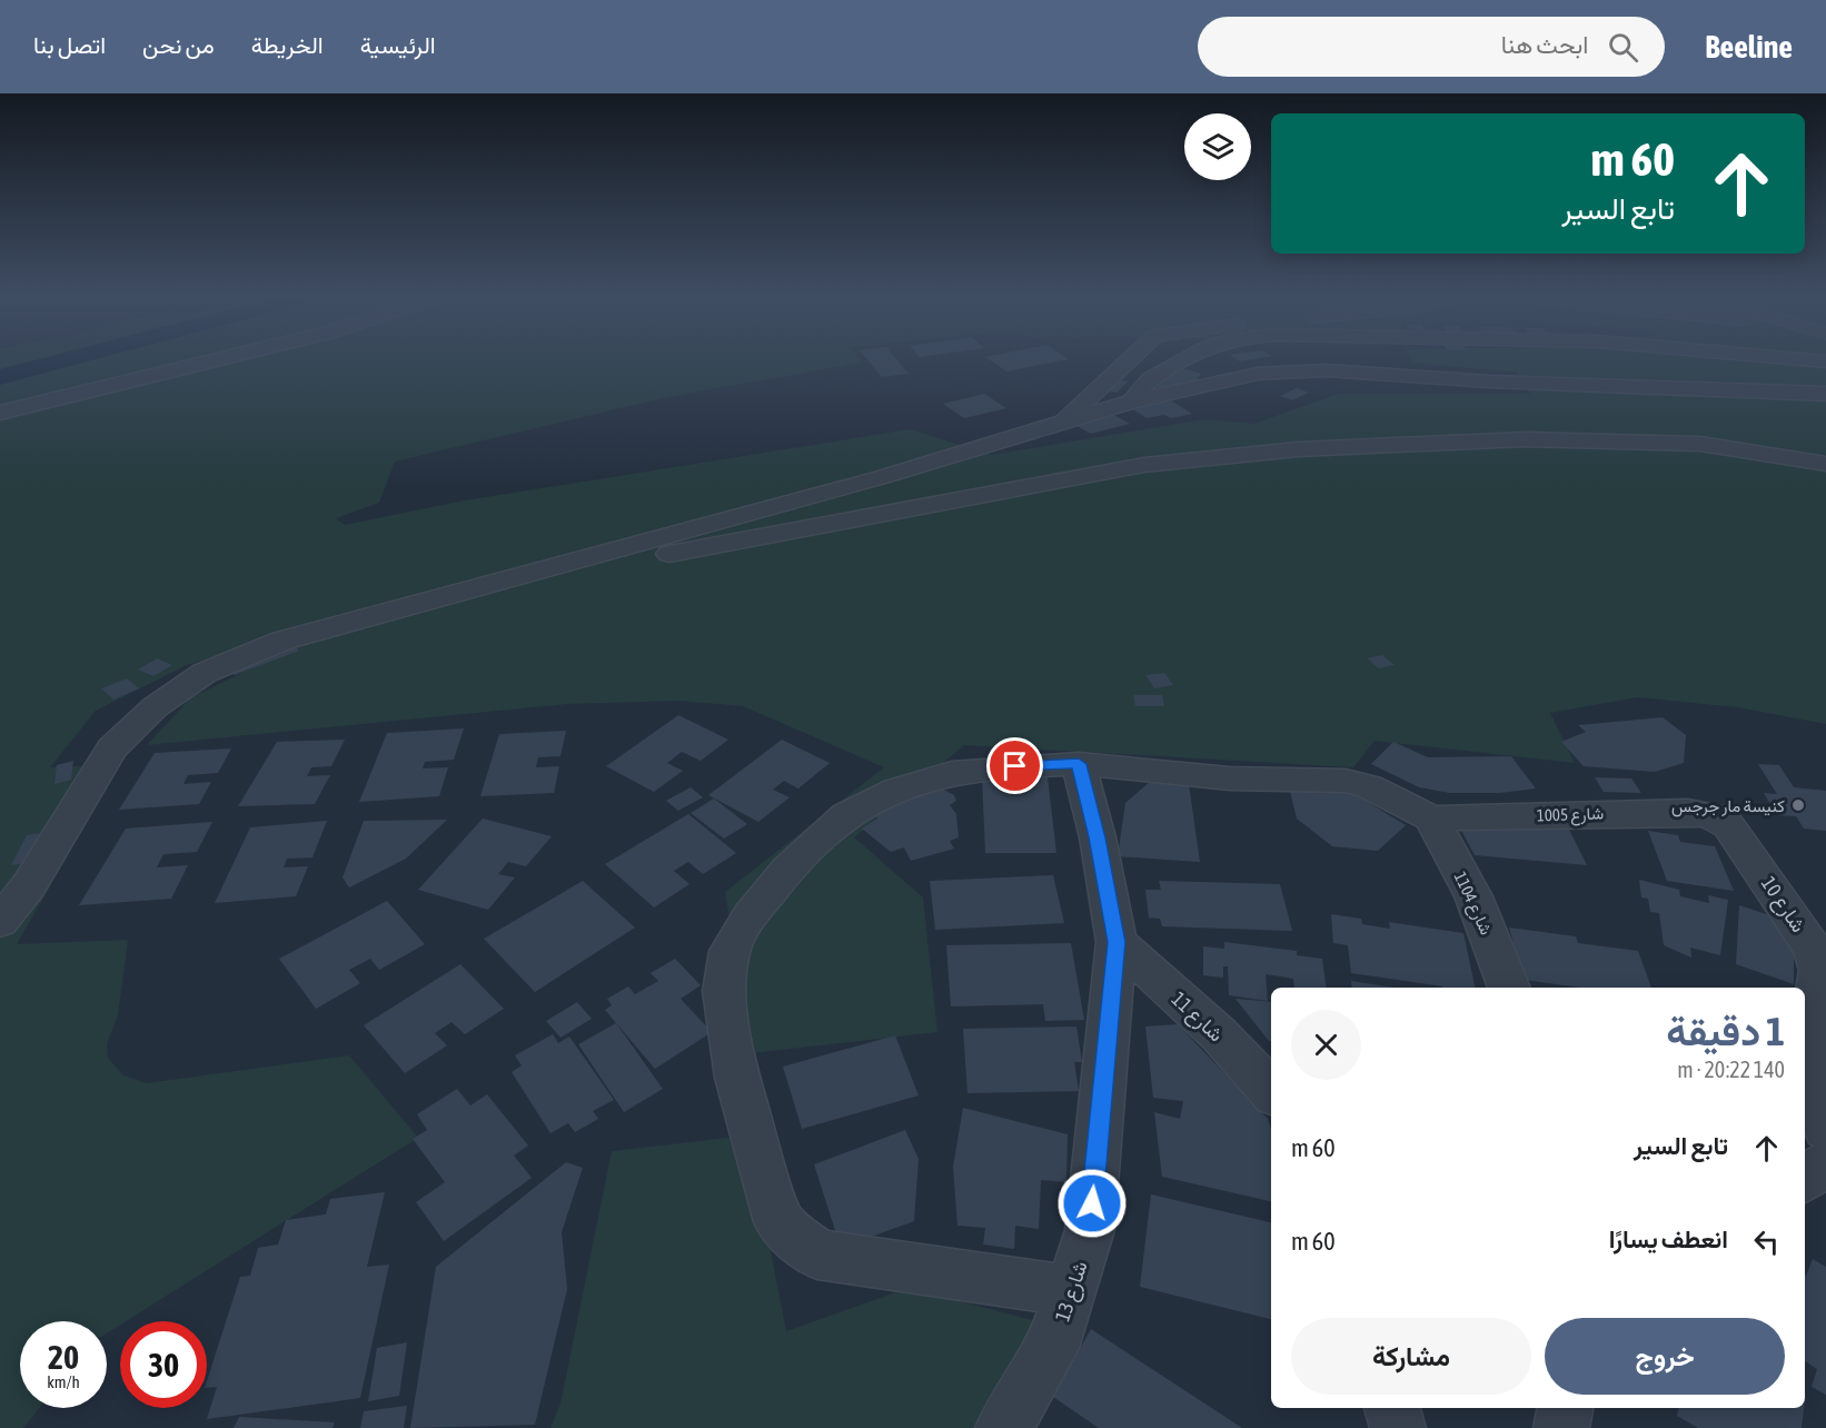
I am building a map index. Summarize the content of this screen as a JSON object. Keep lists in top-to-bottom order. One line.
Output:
{"streets":{"street":["شارع 1005","شارع 1104","شارع 10","شارع 11","شارع 13"]},"crossings":[["شارع 1005","شارع 1104"],["شارع 1005","شارع 10"],["شارع 11","شارع 13"]],"places":["كنيسة مار جرجس"],"page":{"header":"Beeline","search":"ابحث هنا","nav":["الرئيسية","الخريطة","من نحن","اتصل بنا"],"turn":["60 m","تابع السير"],"heading":["1 دقيقة","140 m · 20:22"],"list":[{"name":"تابع السير","value":"60 m"},{"name":"انعطف يسارًا","value":"60 m"}],"buttons":["خروج","مشاركة"],"speed":"20 km/h","limit":"30"}}
